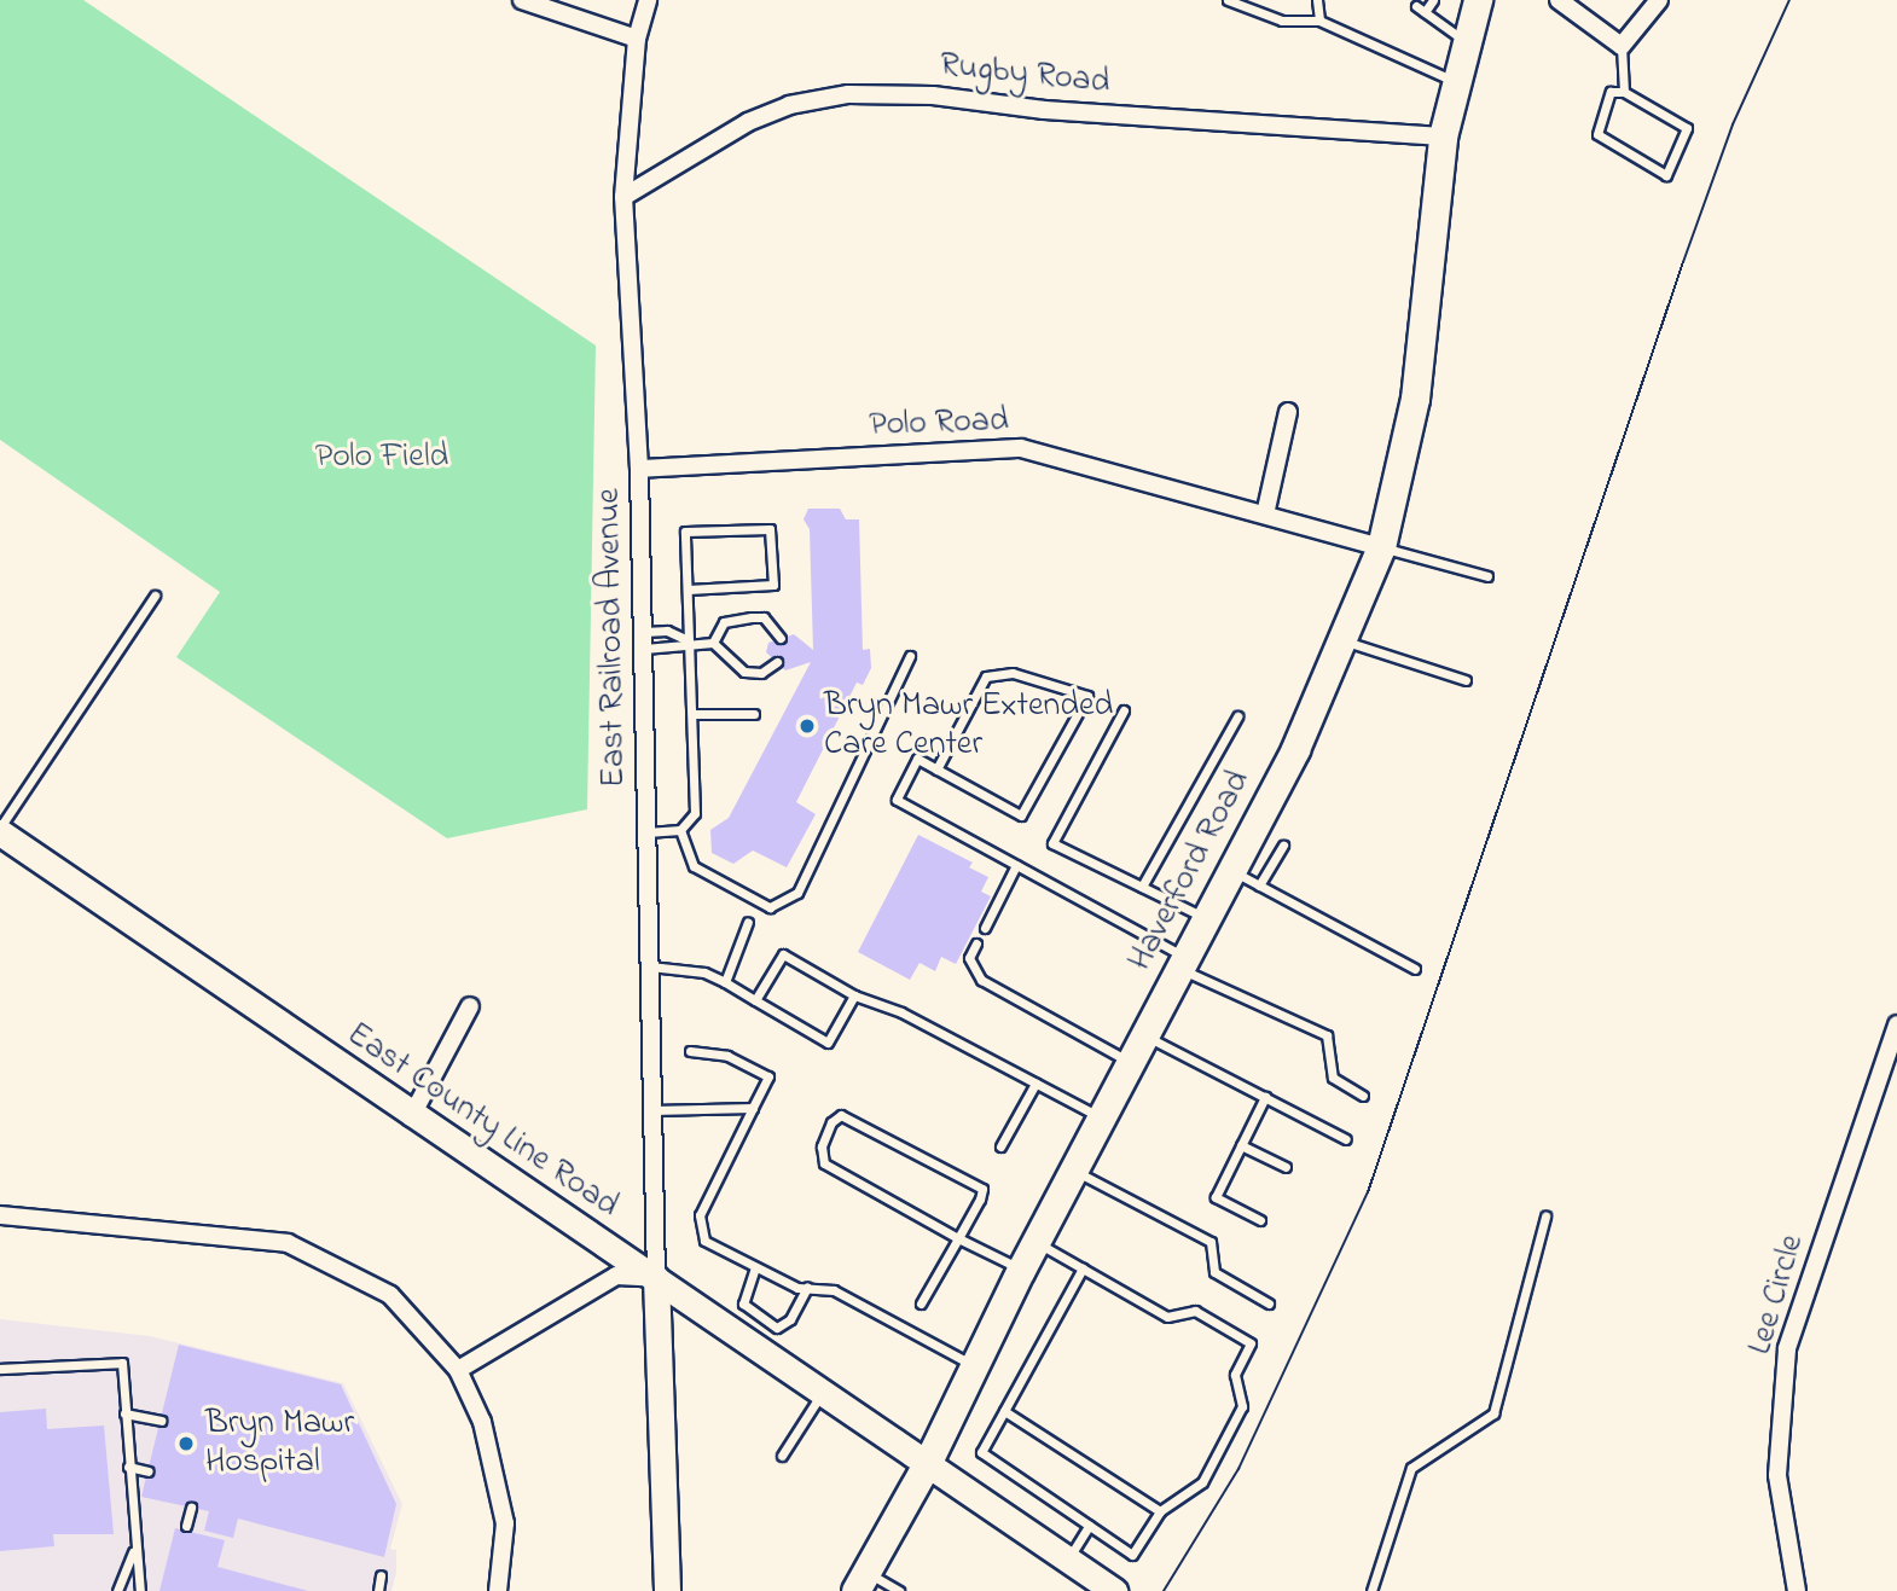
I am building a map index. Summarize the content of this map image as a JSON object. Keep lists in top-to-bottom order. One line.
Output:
{"streets":{"main road":["Haverford Road"],"street":["Rugby Road","Polo Road","East Railroad Avenue","East County Line Road","Lee Circle"]},"crossings":[["Rugby Road","East Railroad Avenue"],["Rugby Road","Haverford Road"],["Polo Road","East Railroad Avenue"],["Polo Road","Haverford Road"],["East Railroad Avenue","East County Line Road"],["Haverford Road","East County Line Road"]],"parks":["Polo Field"],"places":["Bryn Mawr Extended Care Center","Bryn Mawr Hospital"]}
